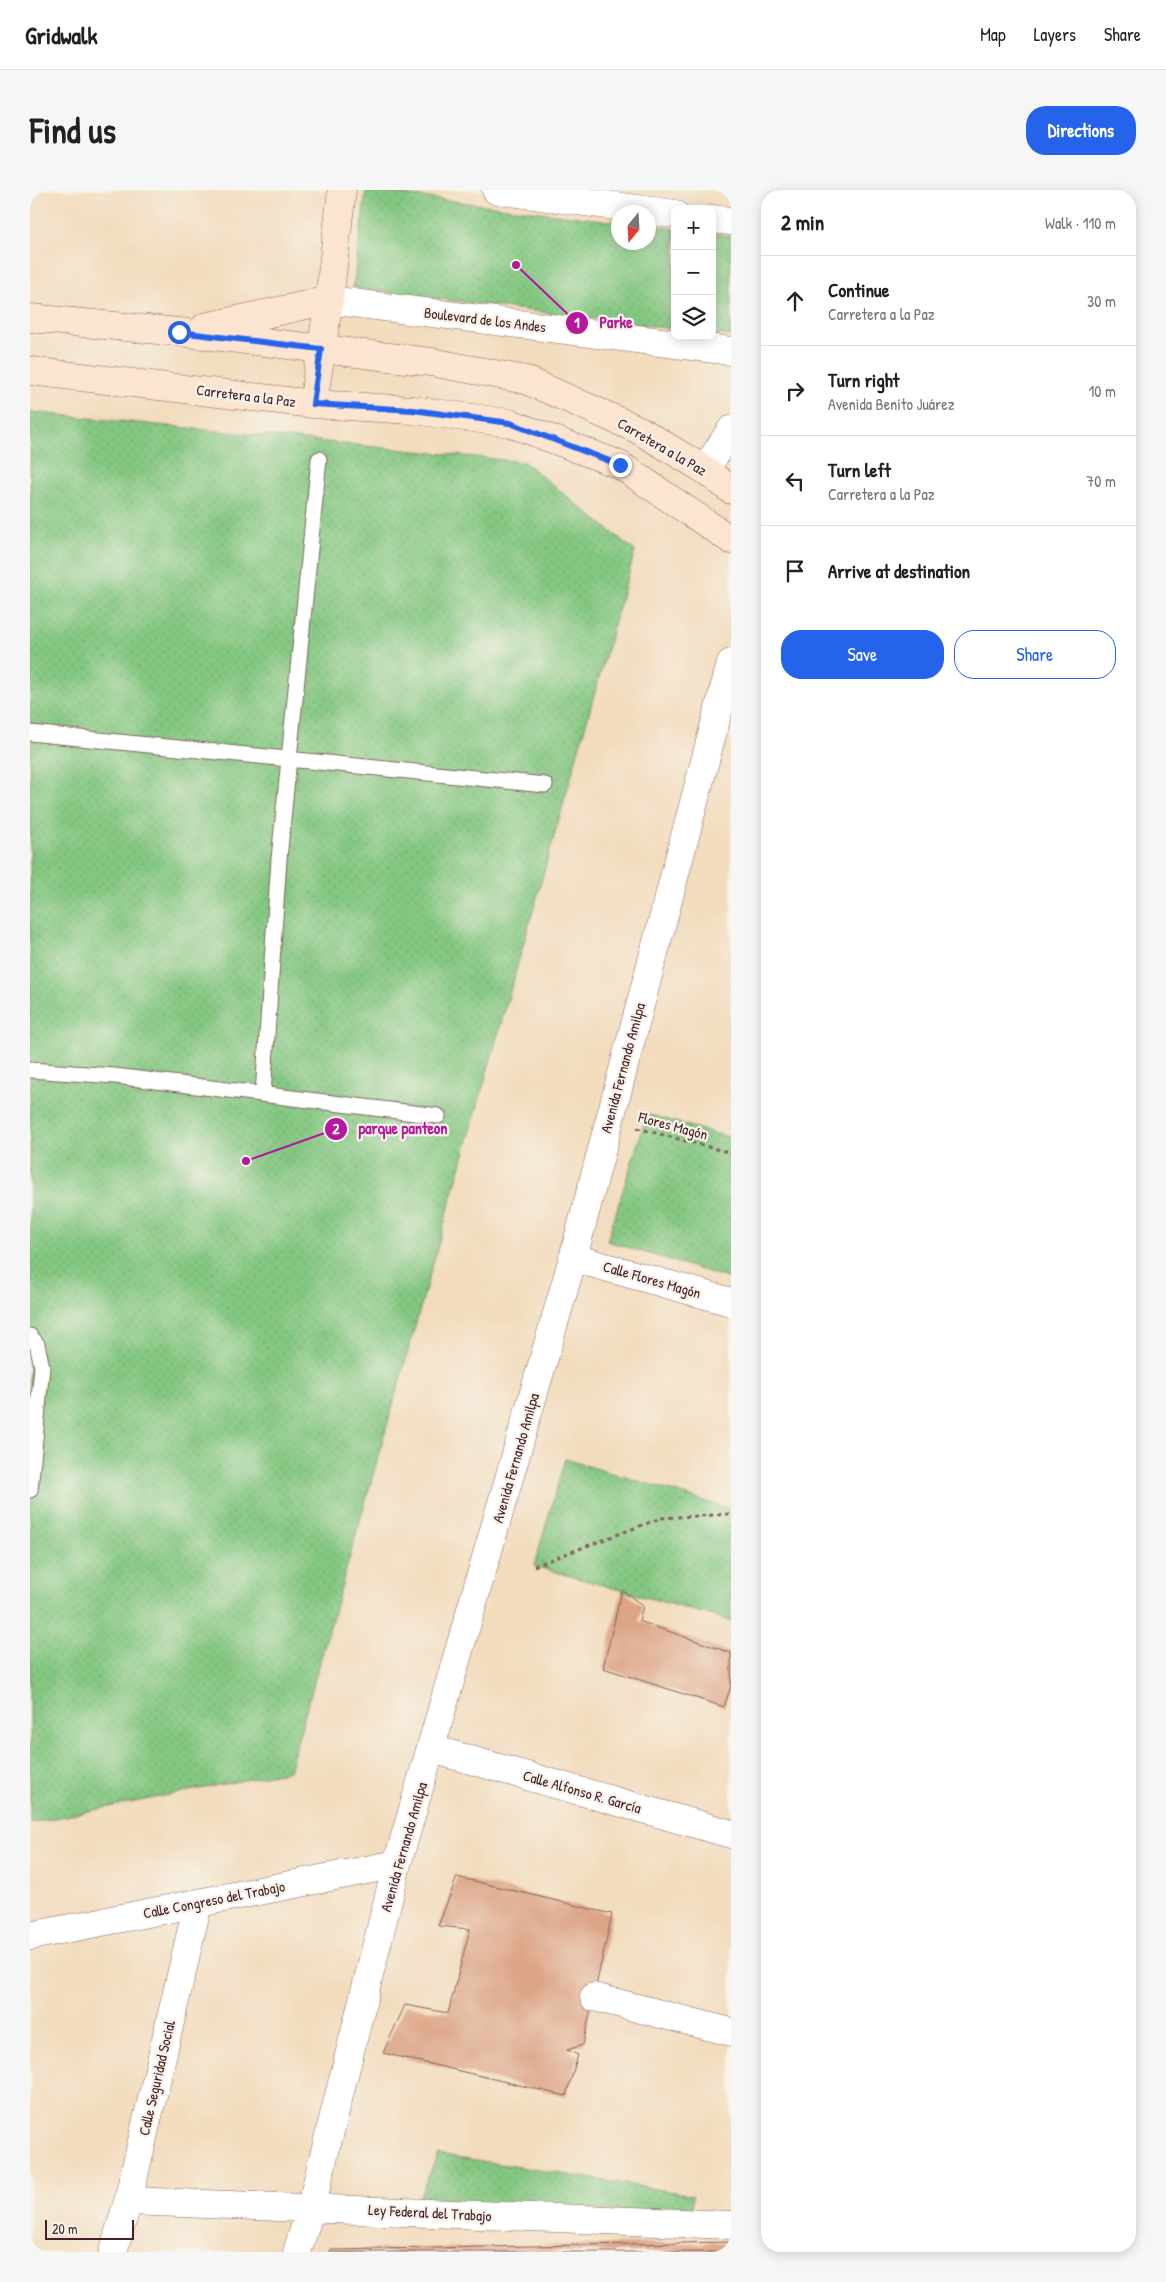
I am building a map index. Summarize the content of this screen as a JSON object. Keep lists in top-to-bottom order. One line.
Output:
{"streets":{"main road":["Carretera a la Paz"],"street":["Boulevard de los Andes","Avenida Fernando Amilpa","Calle Flores Magón","Calle Alfonso R. García","Calle Congreso del Trabajo","Calle Seguridad Social","Ley Federal del Trabajo"],"path":["Flores Magón"]},"crossings":[["Avenida Fernando Amilpa","Flores Magón"],["Avenida Fernando Amilpa","Calle Flores Magón"],["Avenida Fernando Amilpa","Calle Alfonso R. García"],["Avenida Fernando Amilpa","Calle Congreso del Trabajo"],["Avenida Fernando Amilpa","Ley Federal del Trabajo"],["Calle Congreso del Trabajo","Calle Seguridad Social"],["Calle Seguridad Social","Ley Federal del Trabajo"]],"places":["Parke","parque panteon"],"scale_bar":"20 m","north":"bottom","page":{"header":"Gridwalk","nav":["Map","Layers","Share"],"buttons":["Directions",["Save","Share"]],"title":"Find us","heading":["2 min","Walk · 110 m"],"map_buttons":["+","−"],"list":[["Continue","Carretera a la Paz","30 m"],["Turn right","Avenida Benito Juárez","10 m"],["Turn left","Carretera a la Paz","70 m"],"Arrive at destination"],"scale":"20 m"}}
